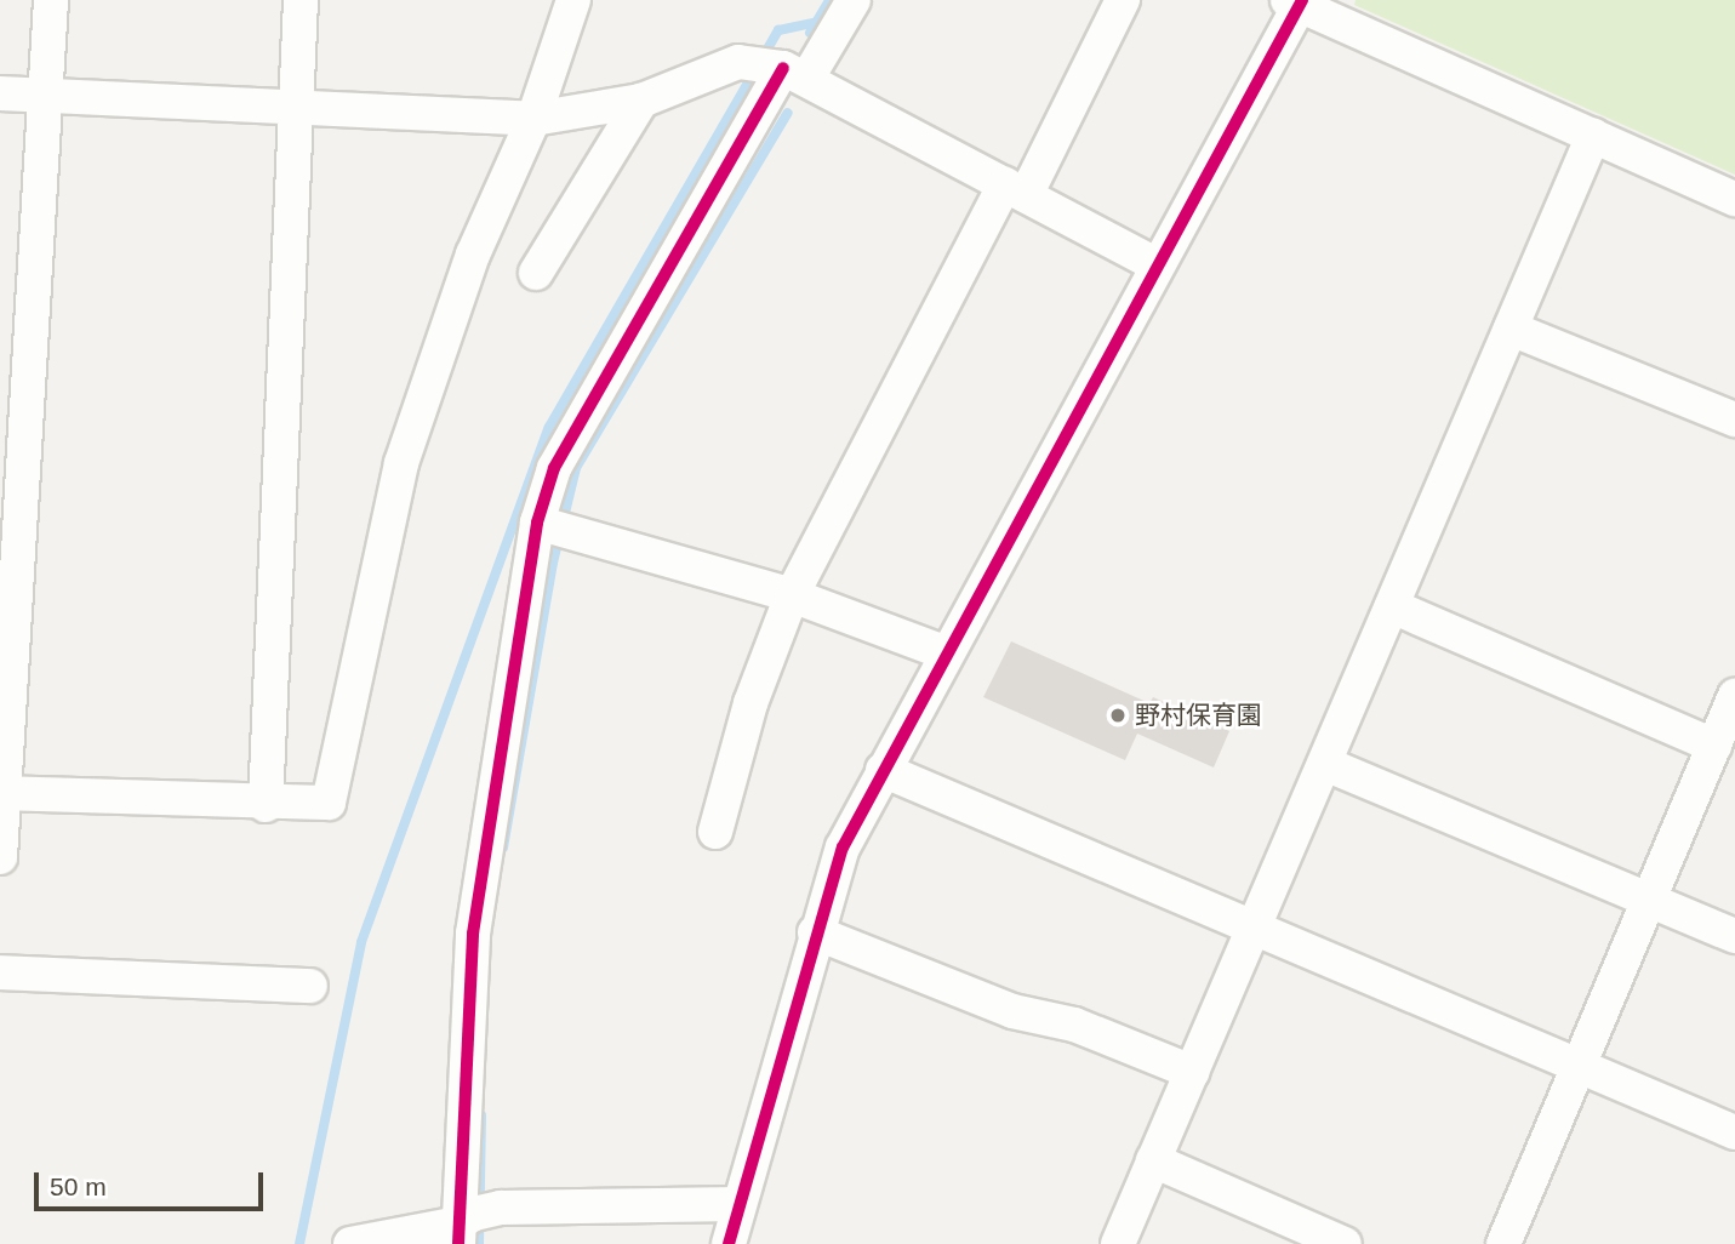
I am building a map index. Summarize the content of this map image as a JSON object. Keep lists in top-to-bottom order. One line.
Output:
{"places":["野村保育園"],"scale_bar":"50 m"}
